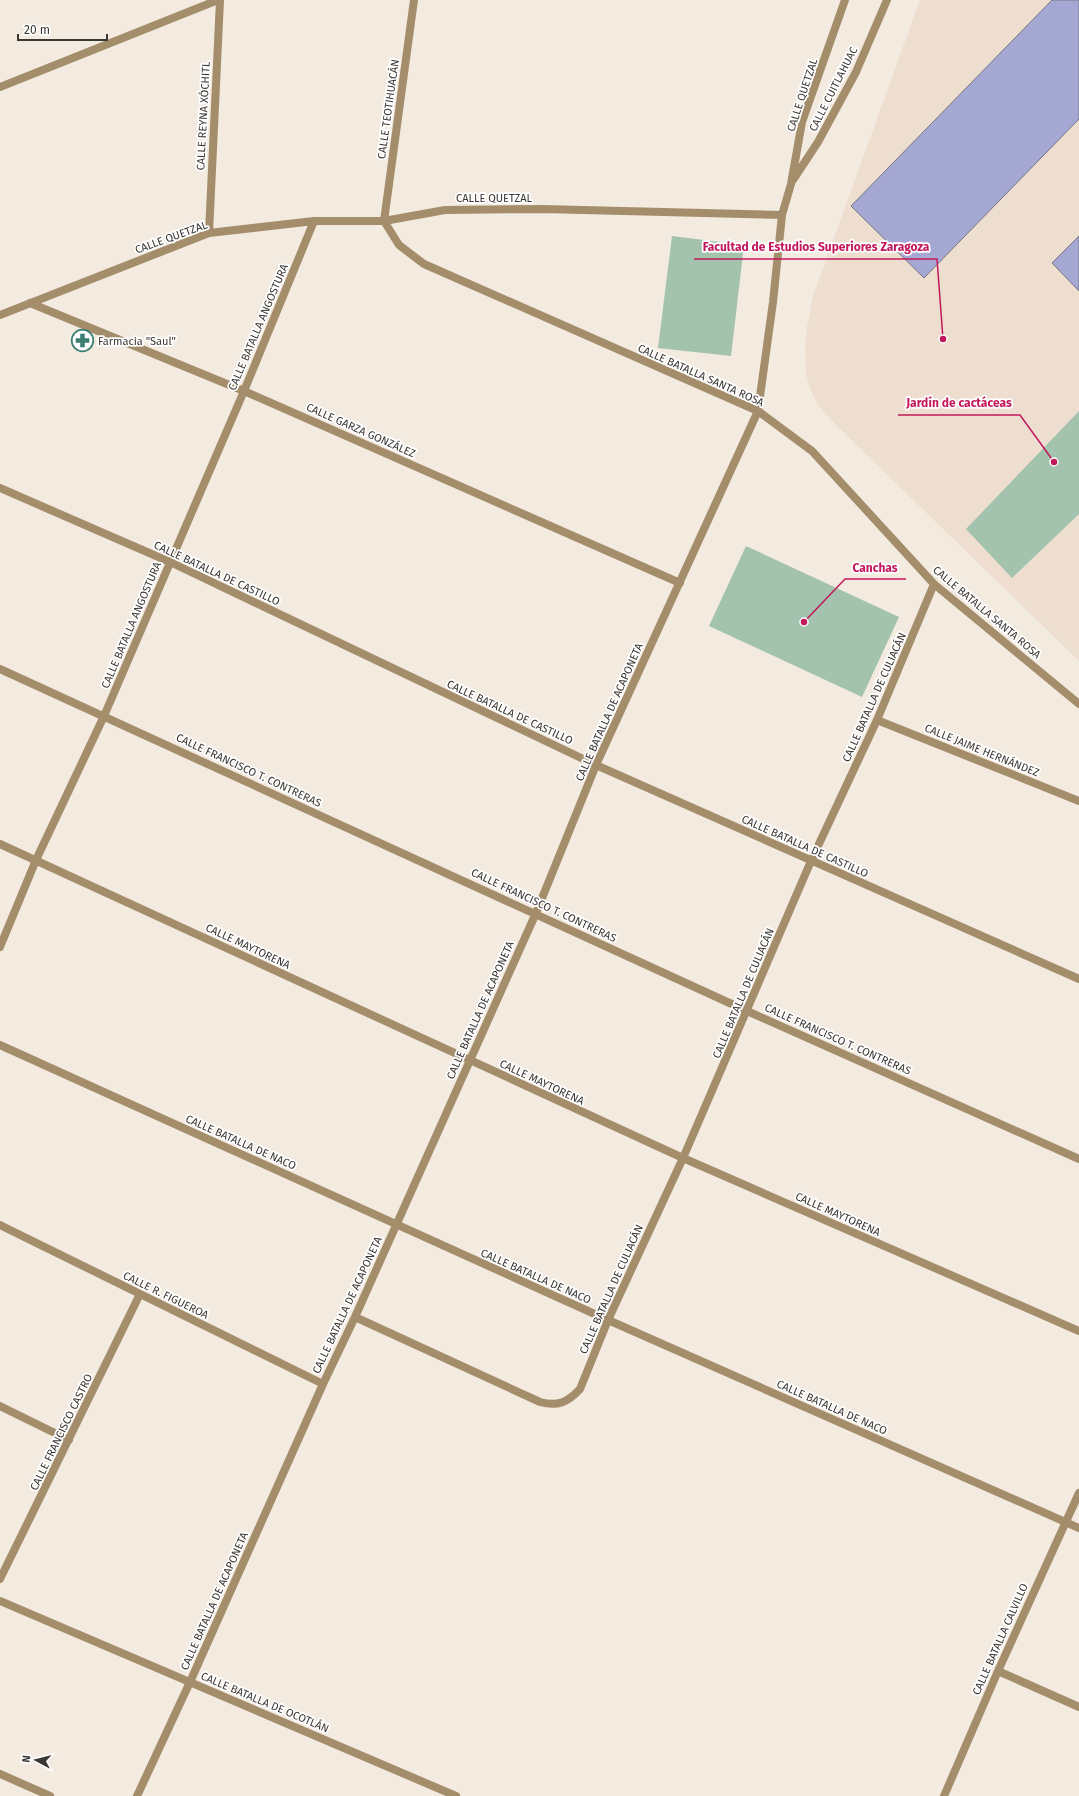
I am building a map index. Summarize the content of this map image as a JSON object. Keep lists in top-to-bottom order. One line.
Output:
{"streets":{"street":["CALLE CUITLAHUAC","CALLE QUETZAL","CALLE TEOTIHUACÁN","CALLE REYNA XÓCHITL","CALLE BATALLA ANGOSTURA","CALLE BATALLA SANTA ROSA","CALLE GARZA GONZÁLEZ","CALLE BATALLA DE CASTILLO","CALLE BATALLA DE CULIACÁN","CALLE BATALLA DE ACAPONETA","CALLE JAIME HERNÁNDEZ","CALLE FRANCISCO T. CONTRERAS","CALLE MAYTORENA","CALLE BATALLA DE NACO","CALLE R. FIGUEROA","CALLE FRANCISCO CASTRO","CALLE BATALLA CALVILLO","CALLE BATALLA DE OCOTLÁN"]},"crossings":[["CALLE CUITLAHUAC","CALLE QUETZAL"],["CALLE QUETZAL","CALLE TEOTIHUACÁN"],["CALLE QUETZAL","CALLE REYNA XÓCHITL"],["CALLE QUETZAL","CALLE BATALLA ANGOSTURA"],["CALLE QUETZAL","CALLE BATALLA SANTA ROSA"],["CALLE QUETZAL","CALLE GARZA GONZÁLEZ"],["CALLE QUETZAL","CALLE BATALLA DE ACAPONETA"],["CALLE TEOTIHUACÁN","CALLE BATALLA SANTA ROSA"],["CALLE BATALLA ANGOSTURA","CALLE GARZA GONZÁLEZ"],["CALLE BATALLA ANGOSTURA","CALLE BATALLA DE CASTILLO"],["CALLE BATALLA ANGOSTURA","CALLE FRANCISCO T. CONTRERAS"],["CALLE BATALLA ANGOSTURA","CALLE MAYTORENA"],["CALLE BATALLA SANTA ROSA","CALLE BATALLA DE CULIACÁN"],["CALLE BATALLA SANTA ROSA","CALLE BATALLA DE ACAPONETA"],["CALLE GARZA GONZÁLEZ","CALLE BATALLA DE ACAPONETA"],["CALLE BATALLA DE CASTILLO","CALLE BATALLA DE CULIACÁN"],["CALLE BATALLA DE CASTILLO","CALLE BATALLA DE ACAPONETA"],["CALLE BATALLA DE CULIACÁN","CALLE BATALLA DE ACAPONETA"],["CALLE BATALLA DE CULIACÁN","CALLE JAIME HERNÁNDEZ"],["CALLE BATALLA DE CULIACÁN","CALLE FRANCISCO T. CONTRERAS"],["CALLE BATALLA DE CULIACÁN","CALLE MAYTORENA"],["CALLE BATALLA DE CULIACÁN","CALLE BATALLA DE NACO"],["CALLE BATALLA DE ACAPONETA","CALLE FRANCISCO T. CONTRERAS"],["CALLE BATALLA DE ACAPONETA","CALLE MAYTORENA"],["CALLE BATALLA DE ACAPONETA","CALLE BATALLA DE NACO"],["CALLE BATALLA DE ACAPONETA","CALLE R. FIGUEROA"],["CALLE BATALLA DE ACAPONETA","CALLE BATALLA DE OCOTLÁN"],["CALLE BATALLA DE NACO","CALLE BATALLA CALVILLO"],["CALLE R. FIGUEROA","CALLE FRANCISCO CASTRO"]],"places":{"other":["Facultad de Estudios Superiores Zaragoza","Jardín de cactáceas","Canchas"],"pharmacy":["Farmacia \"Saul\""]},"scale_bar":"20 m","north":"left"}
